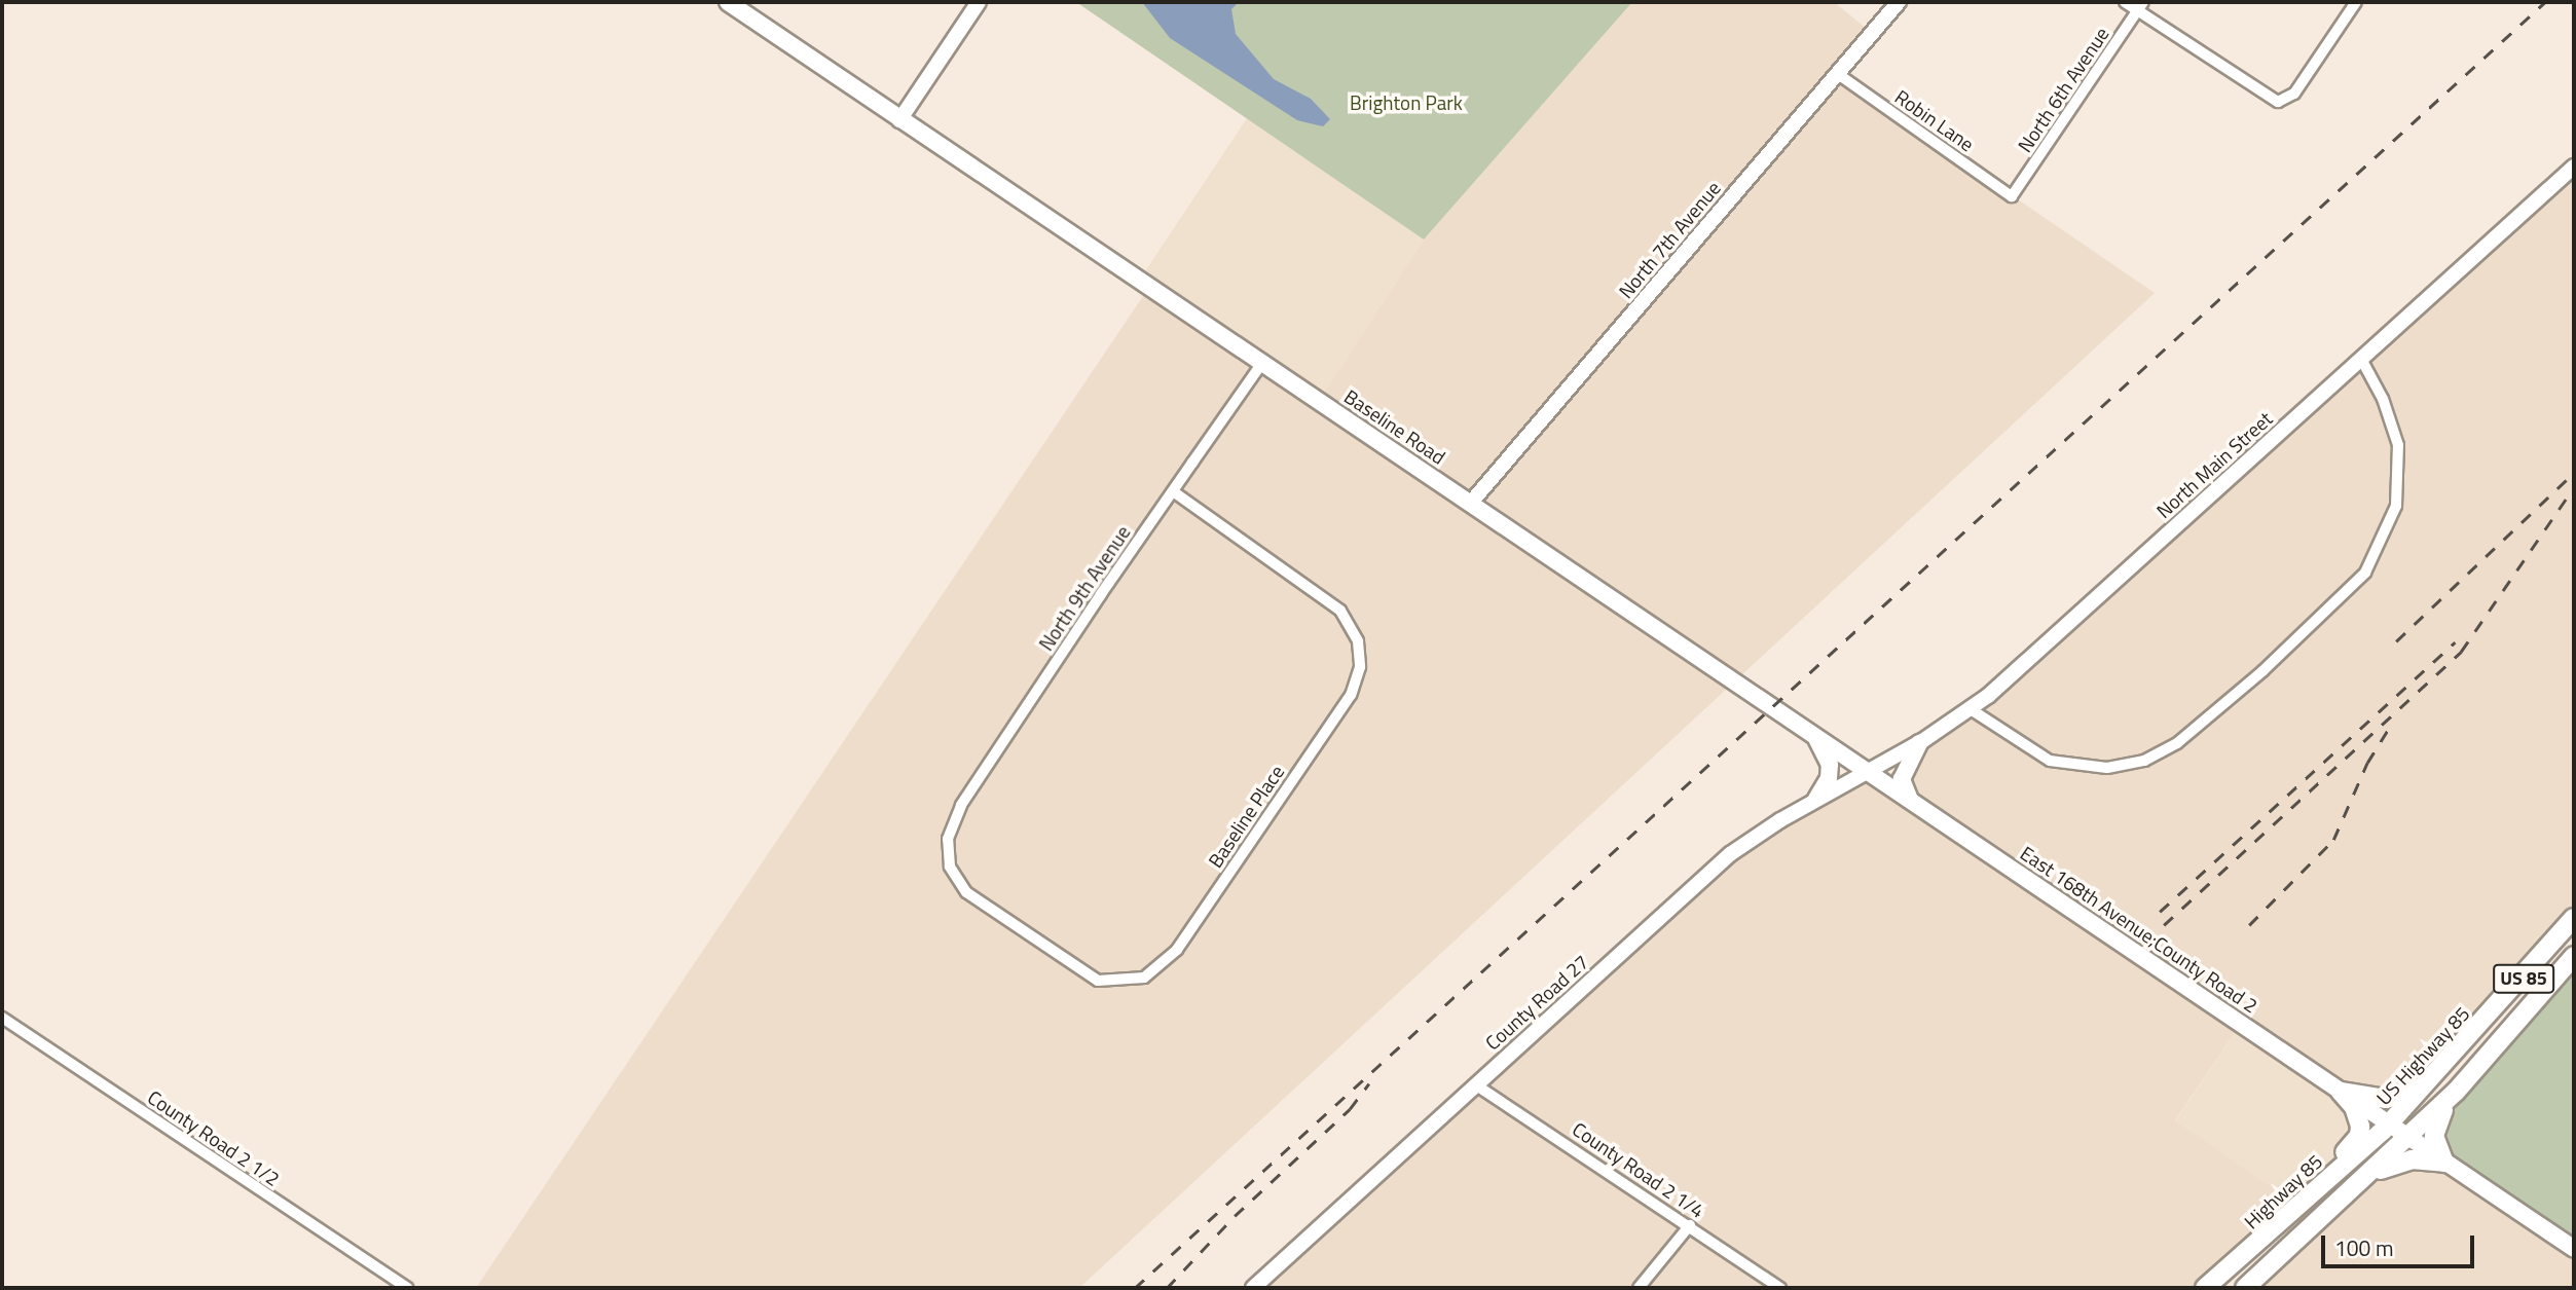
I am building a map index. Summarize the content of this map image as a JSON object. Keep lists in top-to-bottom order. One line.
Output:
{"streets":{"highway":["US 85","US Highway 85","Highway 85"],"main road":["Baseline Road","East 168th Avenue;County Road 2"],"street":["North 6th Avenue","Robin Lane","North 7th Avenue","North Main Street","North 9th Avenue","Baseline Place","County Road 27","County Road 2 1/2","County Road 2 1/4"]},"crossings":[["North 6th Avenue","Robin Lane"],["Robin Lane","North 7th Avenue"],["North 7th Avenue","Baseline Road"],["Baseline Road","North Main Street"],["Baseline Road","North 9th Avenue"],["Baseline Road","East 168th Avenue;County Road 2"],["Baseline Road","County Road 27"],["North Main Street","East 168th Avenue;County Road 2"],["North Main Street","County Road 27"],["North 9th Avenue","Baseline Place"],["East 168th Avenue;County Road 2","US 85"],["East 168th Avenue;County Road 2","County Road 27"],["East 168th Avenue;County Road 2","US Highway 85"],["East 168th Avenue;County Road 2","Highway 85"],["County Road 27","County Road 2 1/4"],["US Highway 85","Highway 85"]],"parks":["Brighton Park"],"scale_bar":"100 m"}
